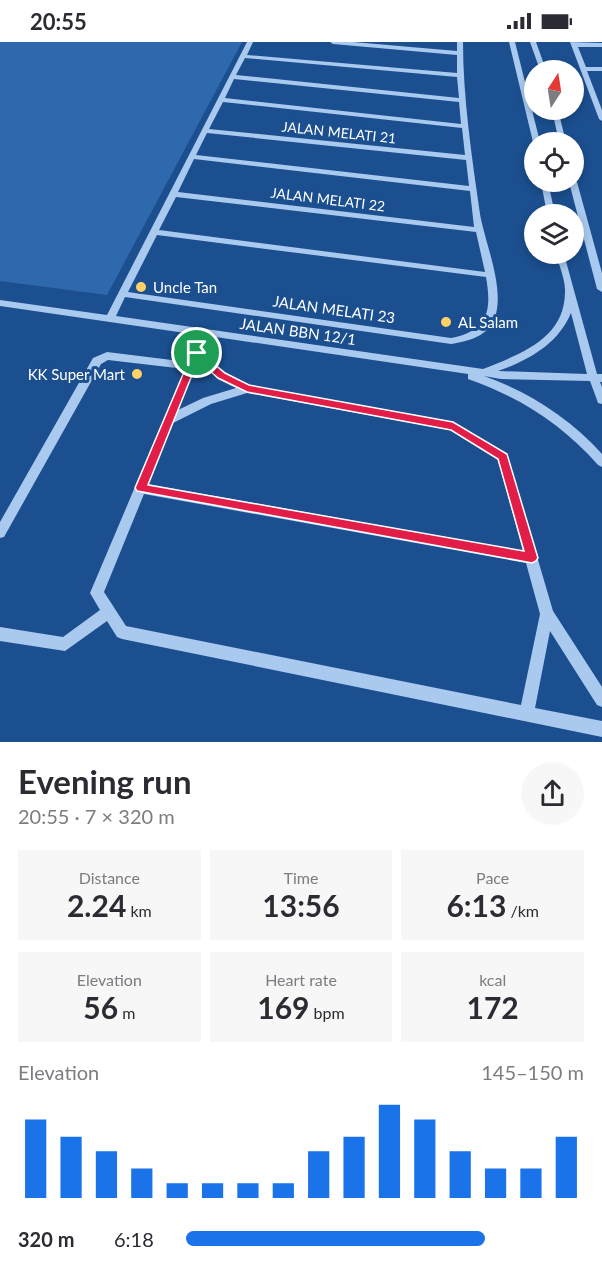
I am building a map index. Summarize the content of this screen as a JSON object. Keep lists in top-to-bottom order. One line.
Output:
{"streets":{"street":["JALAN MELATI 21","JALAN MELATI 22","JALAN MELATI 23","JALAN BBN 12/1"]},"crossings":[["JALAN MELATI 21","JALAN MELATI 23"],["JALAN MELATI 22","JALAN MELATI 23"]],"places":["Uncle Tan","AL Salam","KK Super Mart"],"north":"top","page":{"status":"20:55","heading":["Evening run","20:55 · 7 × 320 m"],"stats":[["Distance","2.24 km"],["Time","13:56"],["Pace","6:13 /km"],["Elevation","56 m"],["Heart rate","169 bpm"],["kcal","172"]],"chart":["Elevation","145–150 m"],"list":[{"name":"320 m","note":"6:18"}]}}
